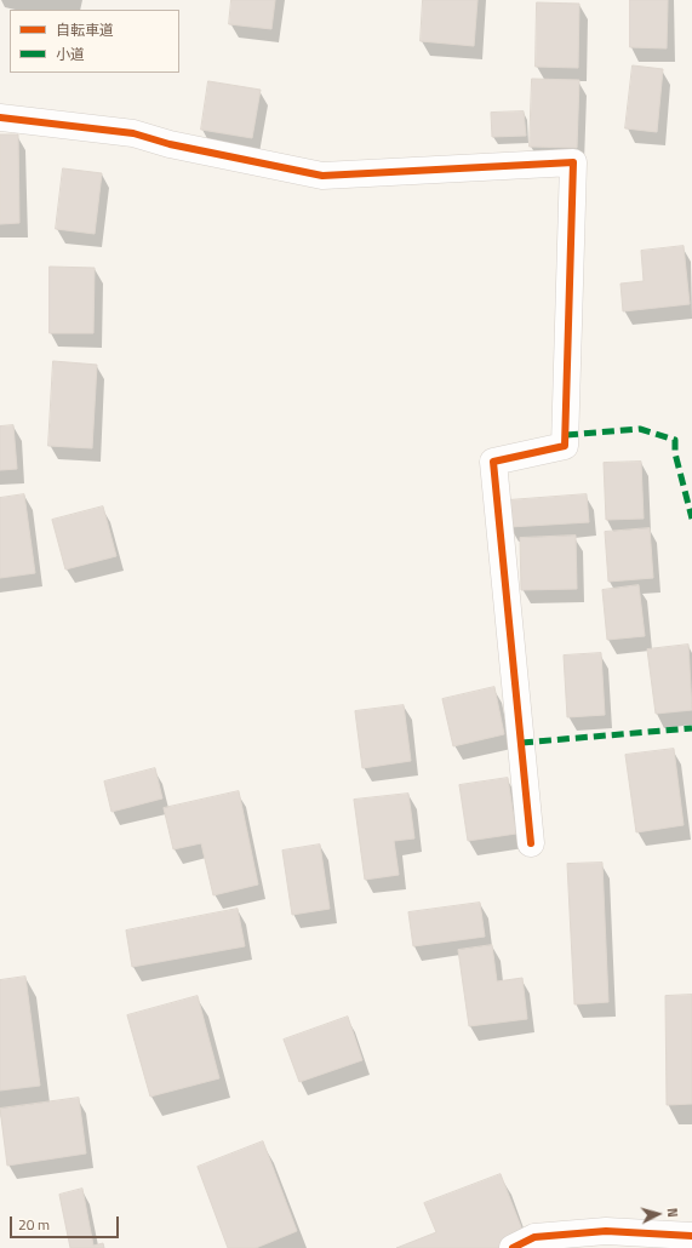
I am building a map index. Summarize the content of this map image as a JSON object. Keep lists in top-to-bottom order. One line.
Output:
{"legend":["自転車道","小道"],"scale_bar":"20 m","north":"right"}
